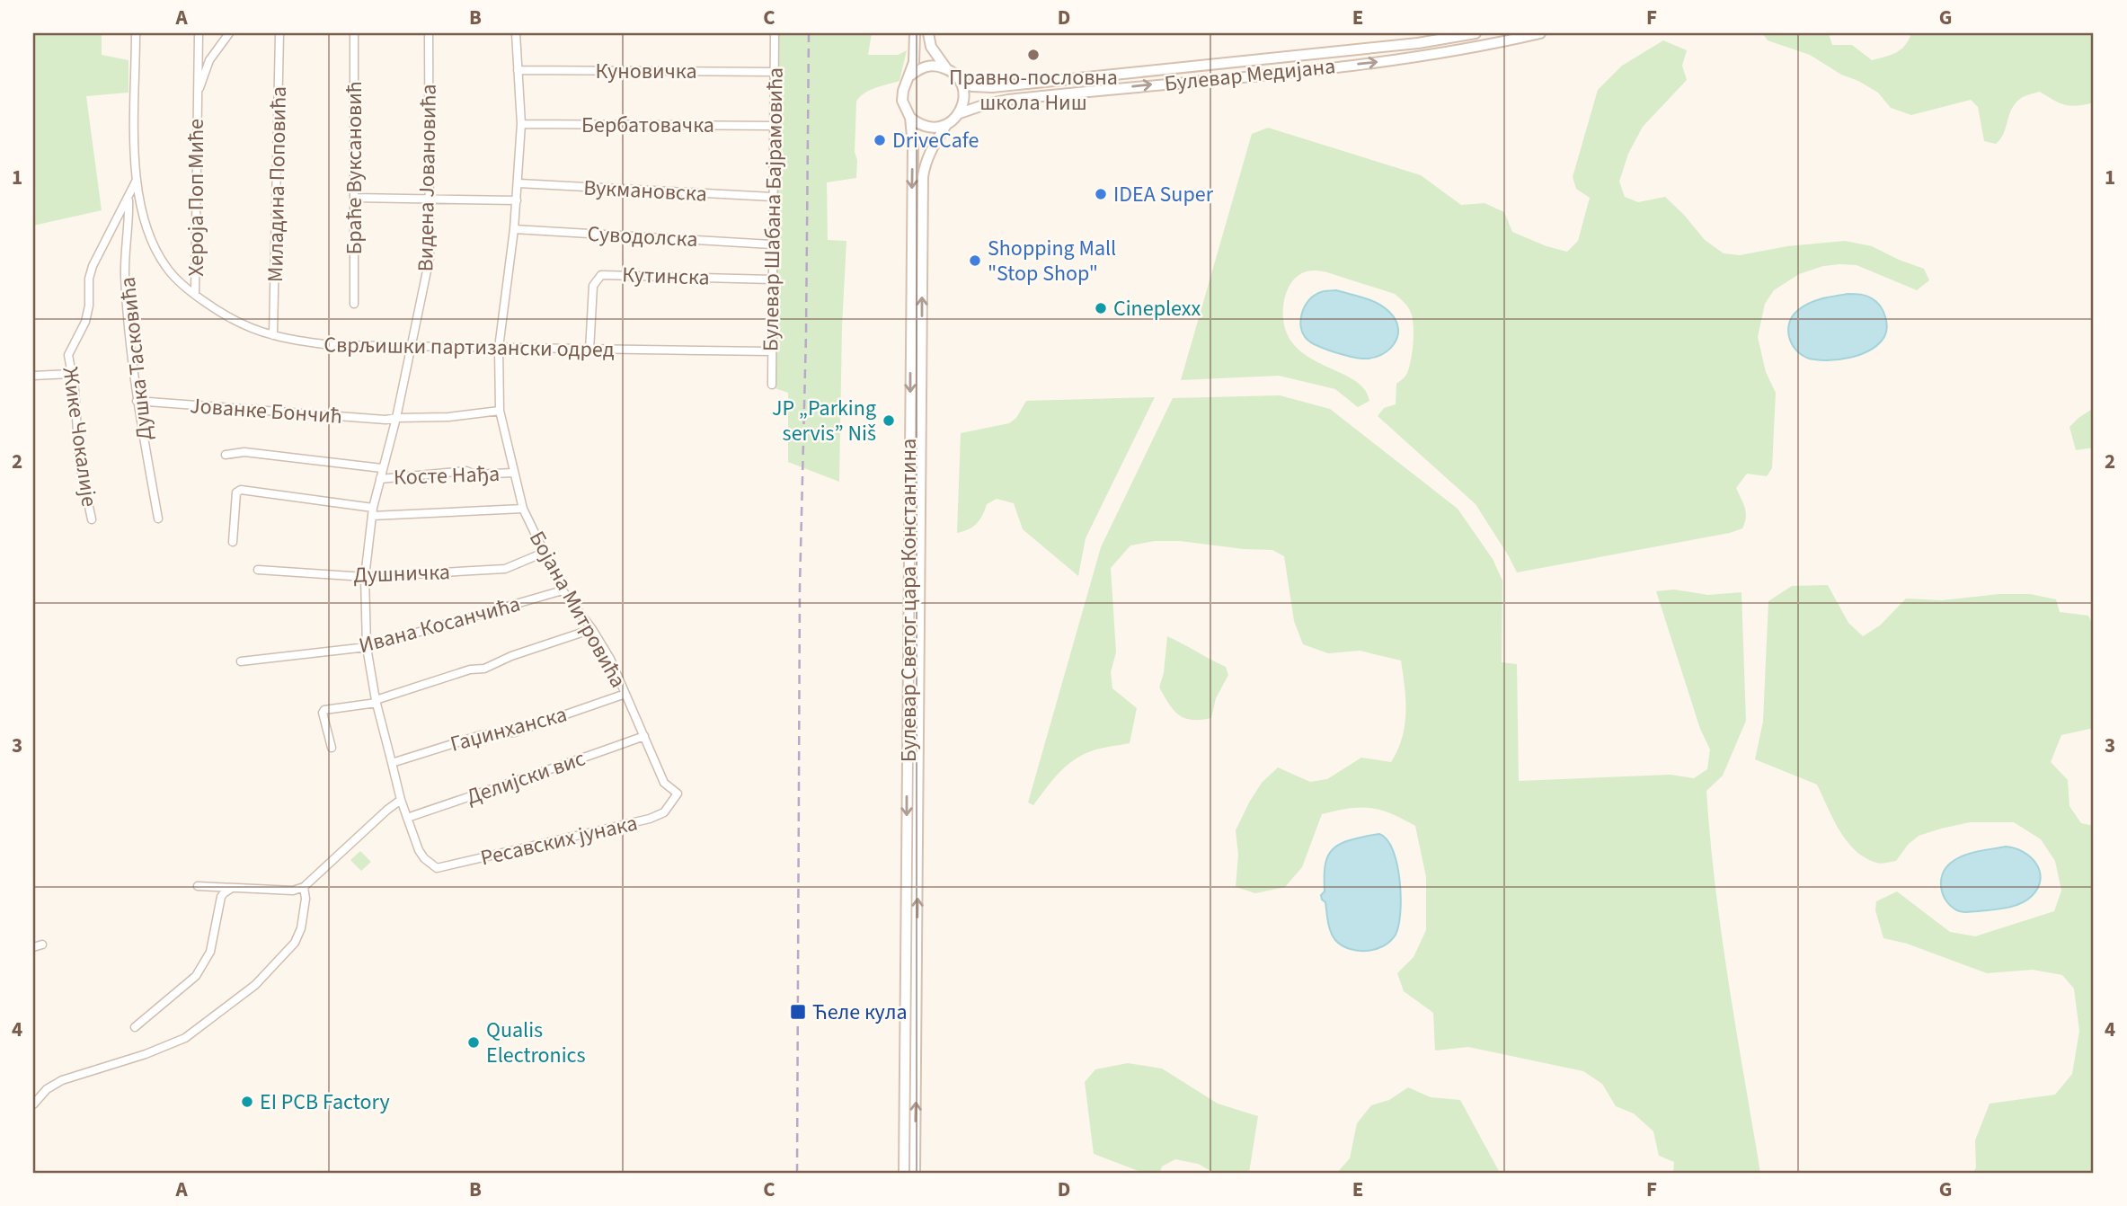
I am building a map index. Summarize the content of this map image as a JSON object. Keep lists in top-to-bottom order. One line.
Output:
{"streets":{"main road":["Булевар Медијана","Булевар Светог цара Константина"],"street":["Куновичка","Бербатовачка","Браће Вуксановић","Видена Јовановића","Миладина Поповића","Вукмановска","Хероја Поп Миће","Булевар Шабана Бајрамовића","Суводолска","Кутинска","Сврљишки партизански одред","Душка Тасковића","Јованке Бончић","Жике Чокалије","Косте Нађа","Душничка","Бојана Митровића","Ивана Косанчића","Гаџинханска","Делијски вис","Ресавских јунака"]},"crossings":[["Куновичка","Булевар Шабана Бајрамовића"],["Куновичка","Бојана Митровића"],["Булевар Медијана","Булевар Светог цара Константина"],["Бербатовачка","Булевар Шабана Бајрамовића"],["Бербатовачка","Бојана Митровића"],["Видена Јовановића","Сврљишки партизански одред"],["Видена Јовановића","Јованке Бончић"],["Видена Јовановића","Косте Нађа"],["Видена Јовановића","Душничка"],["Видена Јовановића","Ивана Косанчића"],["Видена Јовановића","Гаџинханска"],["Видена Јовановића","Делијски вис"],["Видена Јовановића","Ресавских јунака"],["Миладина Поповића","Сврљишки партизански одред"],["Вукмановска","Булевар Шабана Бајрамовића"],["Вукмановска","Бојана Митровића"],["Хероја Поп Миће","Сврљишки партизански одред"],["Булевар Шабана Бајрамовића","Суводолска"],["Булевар Шабана Бајрамовића","Кутинска"],["Булевар Шабана Бајрамовића","Сврљишки партизански одред"],["Суводолска","Бојана Митровића"],["Кутинска","Сврљишки партизански одред"],["Сврљишки партизански одред","Жике Чокалије"],["Сврљишки партизански одред","Бојана Митровића"],["Душка Тасковића","Јованке Бончић"],["Душка Тасковића","Жике Чокалије"],["Јованке Бончић","Бојана Митровића"],["Косте Нађа","Бојана Митровића"],["Душничка","Бојана Митровића"],["Бојана Митровића","Ивана Косанчића"],["Бојана Митровића","Гаџинханска"],["Бојана Митровића","Делијски вис"],["Бојана Митровића","Ресавских јунака"]],"places":{"other":["Правно-пословна школа Ниш","DriveCafe","IDEA Super","Shopping Mall \"Stop Shop\"","Cineplexx","JP „Parking servis” Niš","Qualis Electronics","EI PCB Factory"],"transit":["Ћеле кула"]},"grid":{"columns":["A","B","C","D","E","F","G"],"rows":["1","2","3","4"]}}
